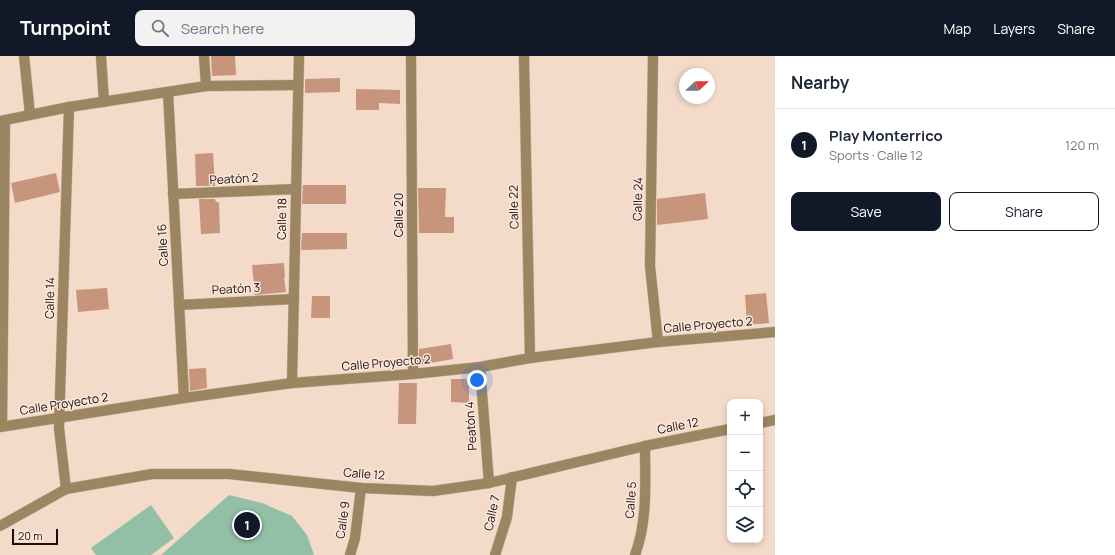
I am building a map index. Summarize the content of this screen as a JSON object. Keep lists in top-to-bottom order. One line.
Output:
{"streets":{"street":["Peatón 2","Calle 24","Calle 22","Calle 20","Calle 18","Calle 16","Peatón 3","Calle 14","Calle Proyecto 2","Peatón 4","Calle 12","Calle 5","Calle 7","Calle 9"]},"crossings":[["Peatón 2","Calle 18"],["Peatón 2","Calle 16"],["Calle 24","Calle Proyecto 2"],["Calle 22","Calle Proyecto 2"],["Calle 20","Calle Proyecto 2"],["Calle 18","Peatón 3"],["Calle 18","Calle Proyecto 2"],["Calle 16","Peatón 3"],["Calle 16","Calle Proyecto 2"],["Calle 14","Calle Proyecto 2"],["Calle 14","Calle 12"],["Calle Proyecto 2","Peatón 4"],["Peatón 4","Calle 12"],["Calle 12","Calle 5"],["Calle 12","Calle 7"],["Calle 12","Calle 9"]],"scale_bar":"20 m","north":"right","page":{"header":"Turnpoint","search":"Search here","nav":["Map","Layers","Share"],"heading":"Nearby","list":[{"mark":"1","name":"Play Monterrico","note":"Sports · Calle 12","value":"120 m"}],"buttons":["Save","Share"],"map_buttons":["+","−"],"pins":"1","scale":"20 m"}}
